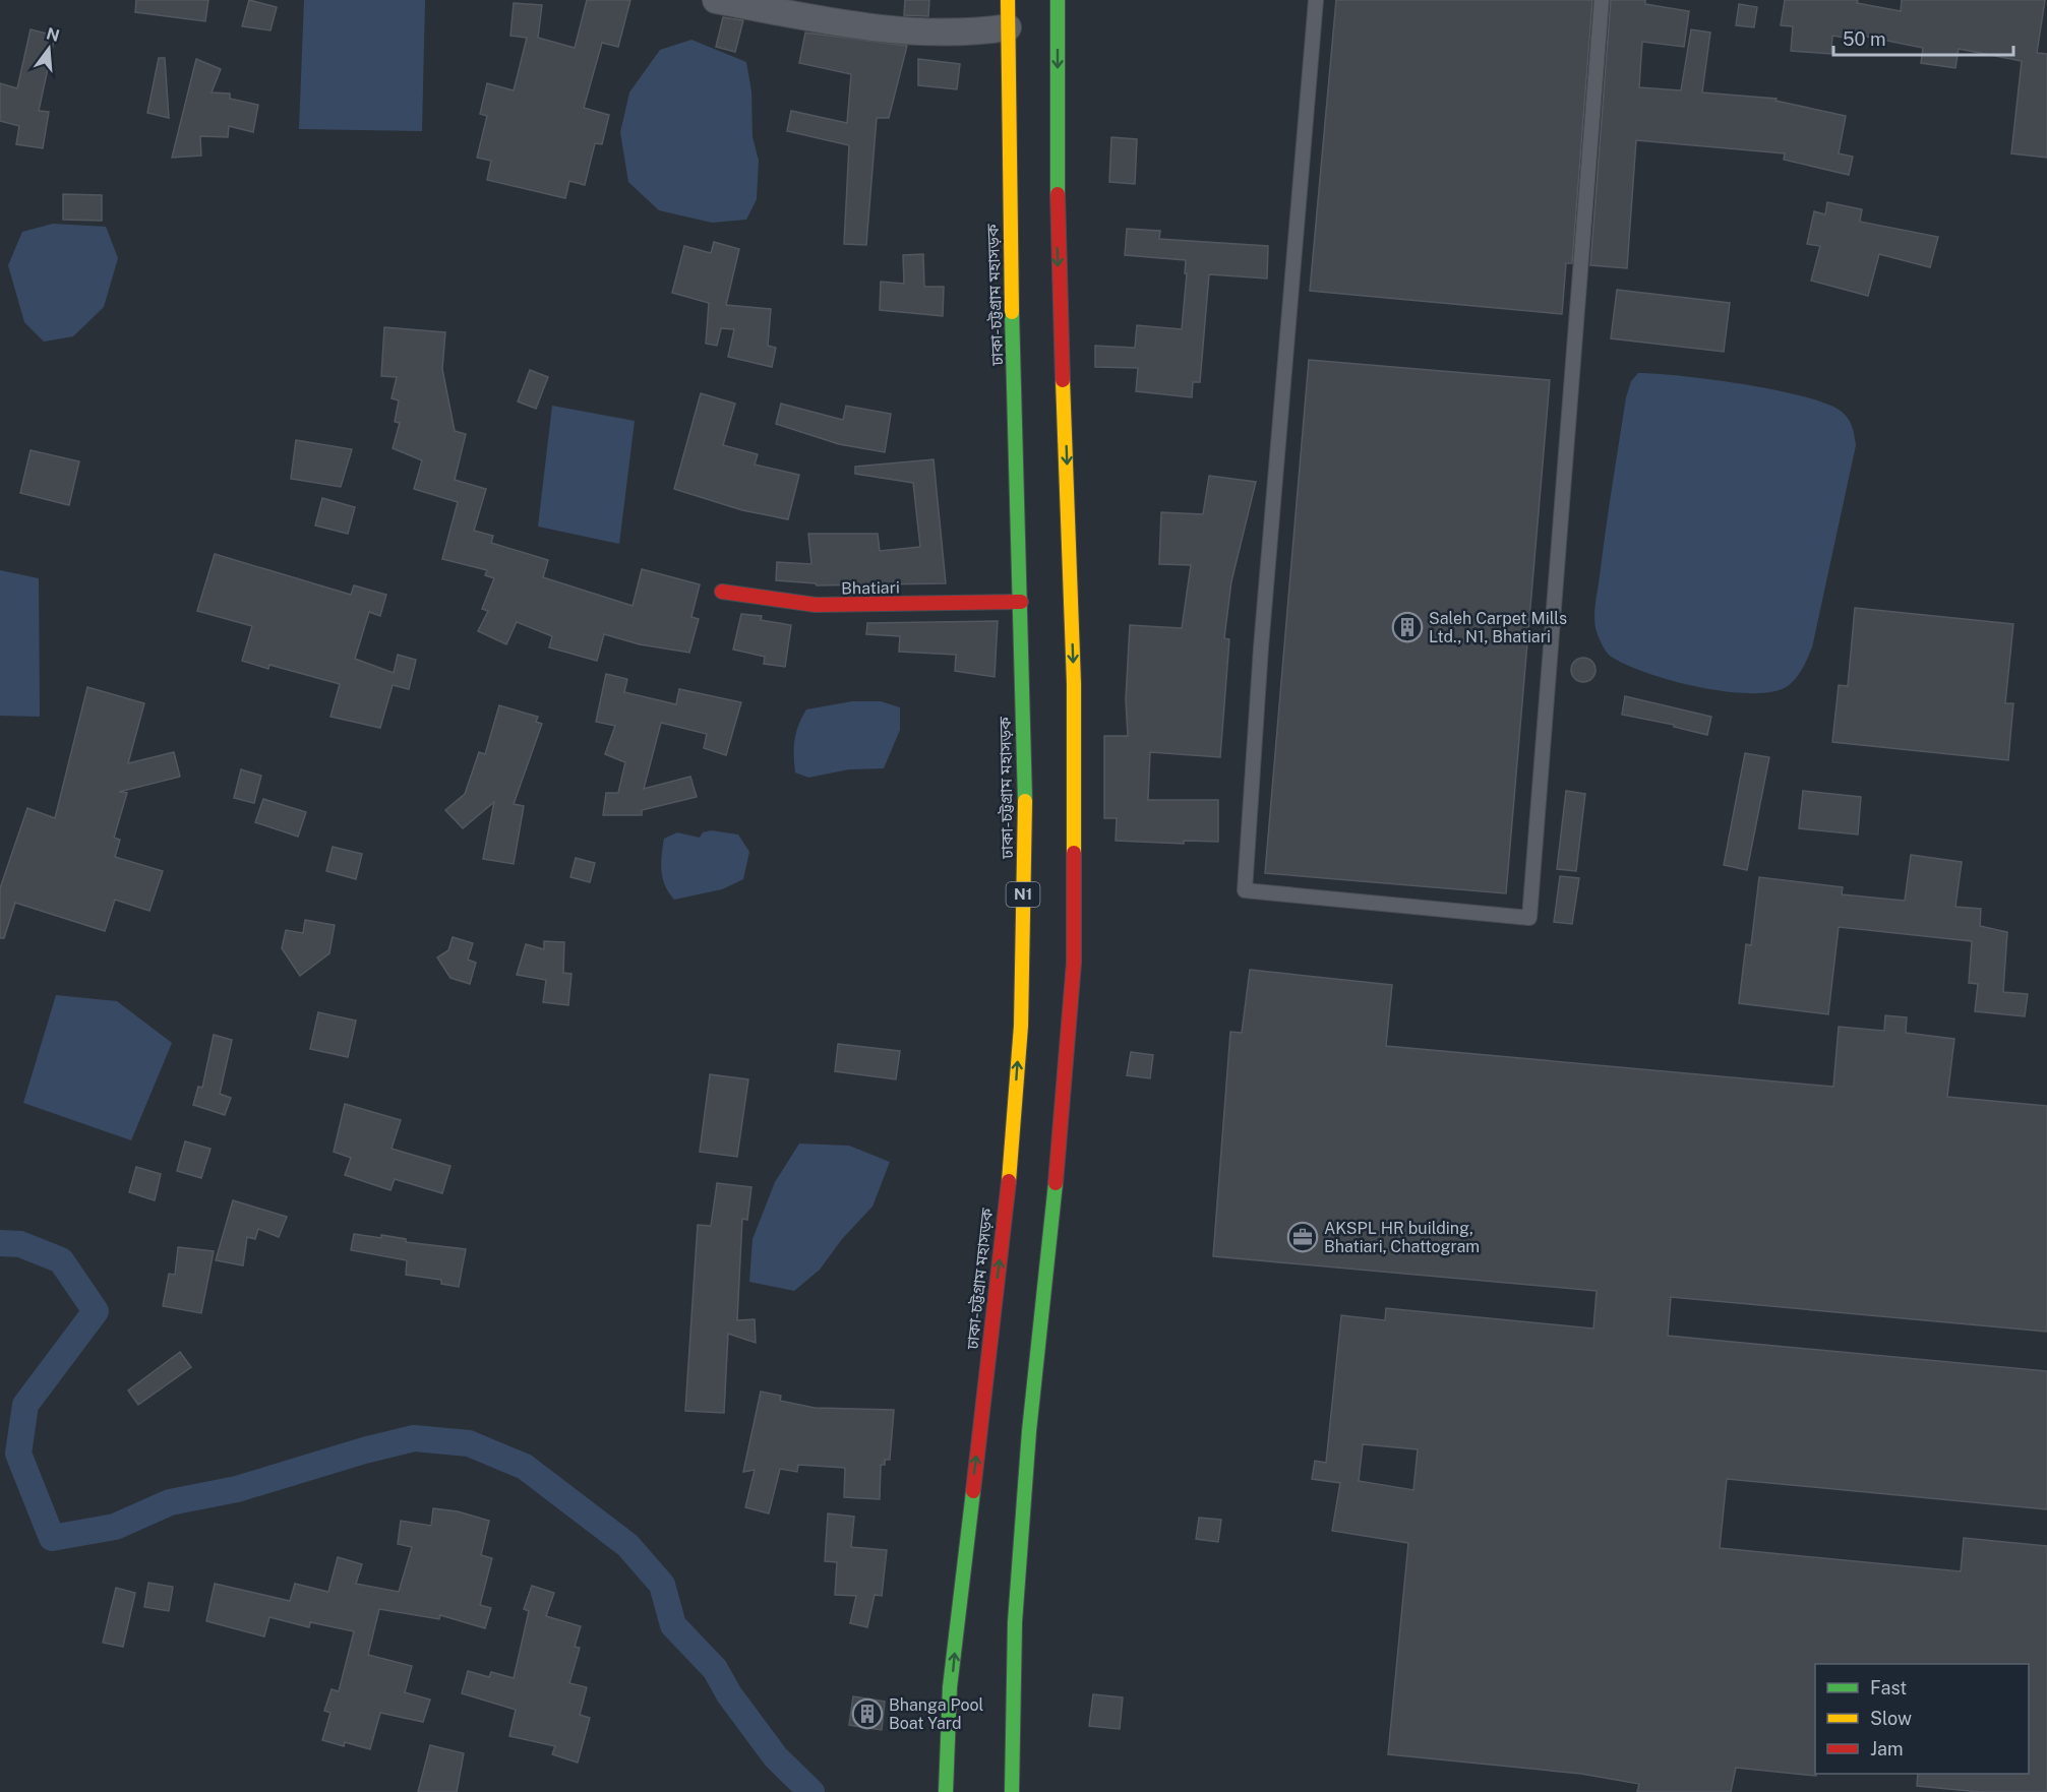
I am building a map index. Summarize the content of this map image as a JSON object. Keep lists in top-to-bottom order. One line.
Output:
{"streets":{"main road":["ঢাকা-চট্টগ্রাম মহাসড়ক","Bhatiari","N1"]},"crossings":[["ঢাকা-চট্টগ্রাম মহাসড়ক","Bhatiari"]],"places":{"building":["Saleh Carpet Mills Ltd., N1, Bhatiari","Bhanga Pool Boat Yard"],"office":["AKSPL HR building, Bhatiari, Chattogram"]},"legend":["Fast","Slow","Jam"],"scale_bar":"50 m","north":"top"}
